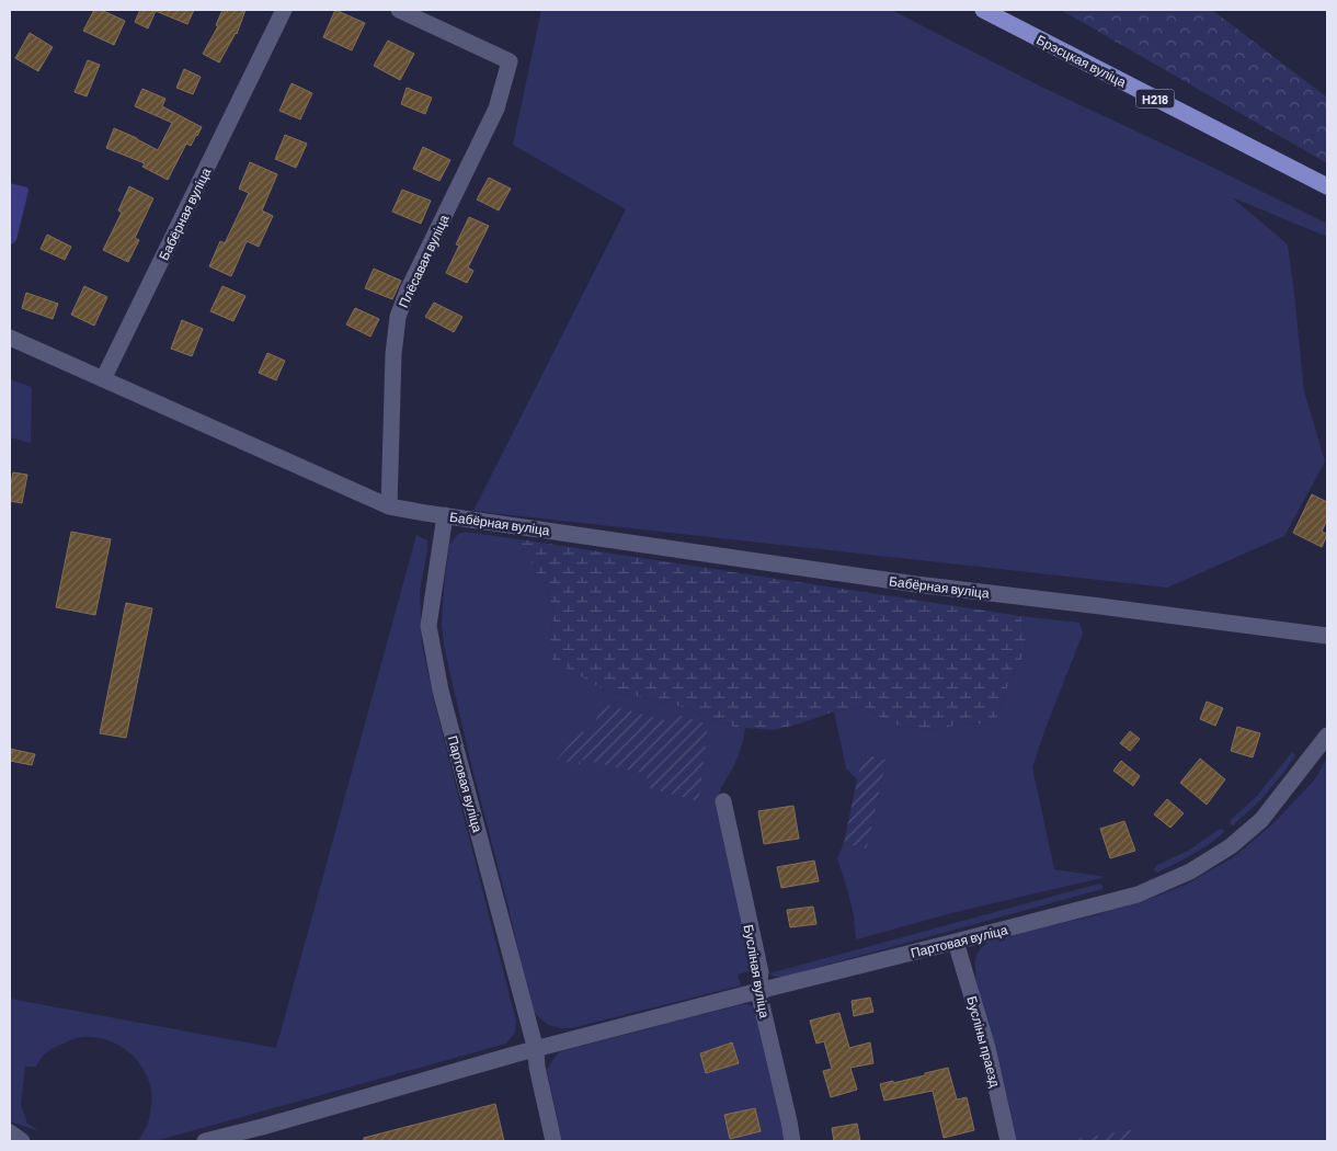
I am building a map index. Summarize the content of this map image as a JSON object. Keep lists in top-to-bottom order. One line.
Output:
{"streets":{"main road":["Брэсцкая вуліца","Н218"],"street":["Бабёрная вуліца","Плёсавая вуліца","Партовая вуліца","Бусліная вуліца","Бусліны праезд"]},"crossings":[["Бабёрная вуліца","Плёсавая вуліца"],["Бабёрная вуліца","Партовая вуліца"],["Партовая вуліца","Бусліная вуліца"],["Партовая вуліца","Бусліны праезд"]]}
